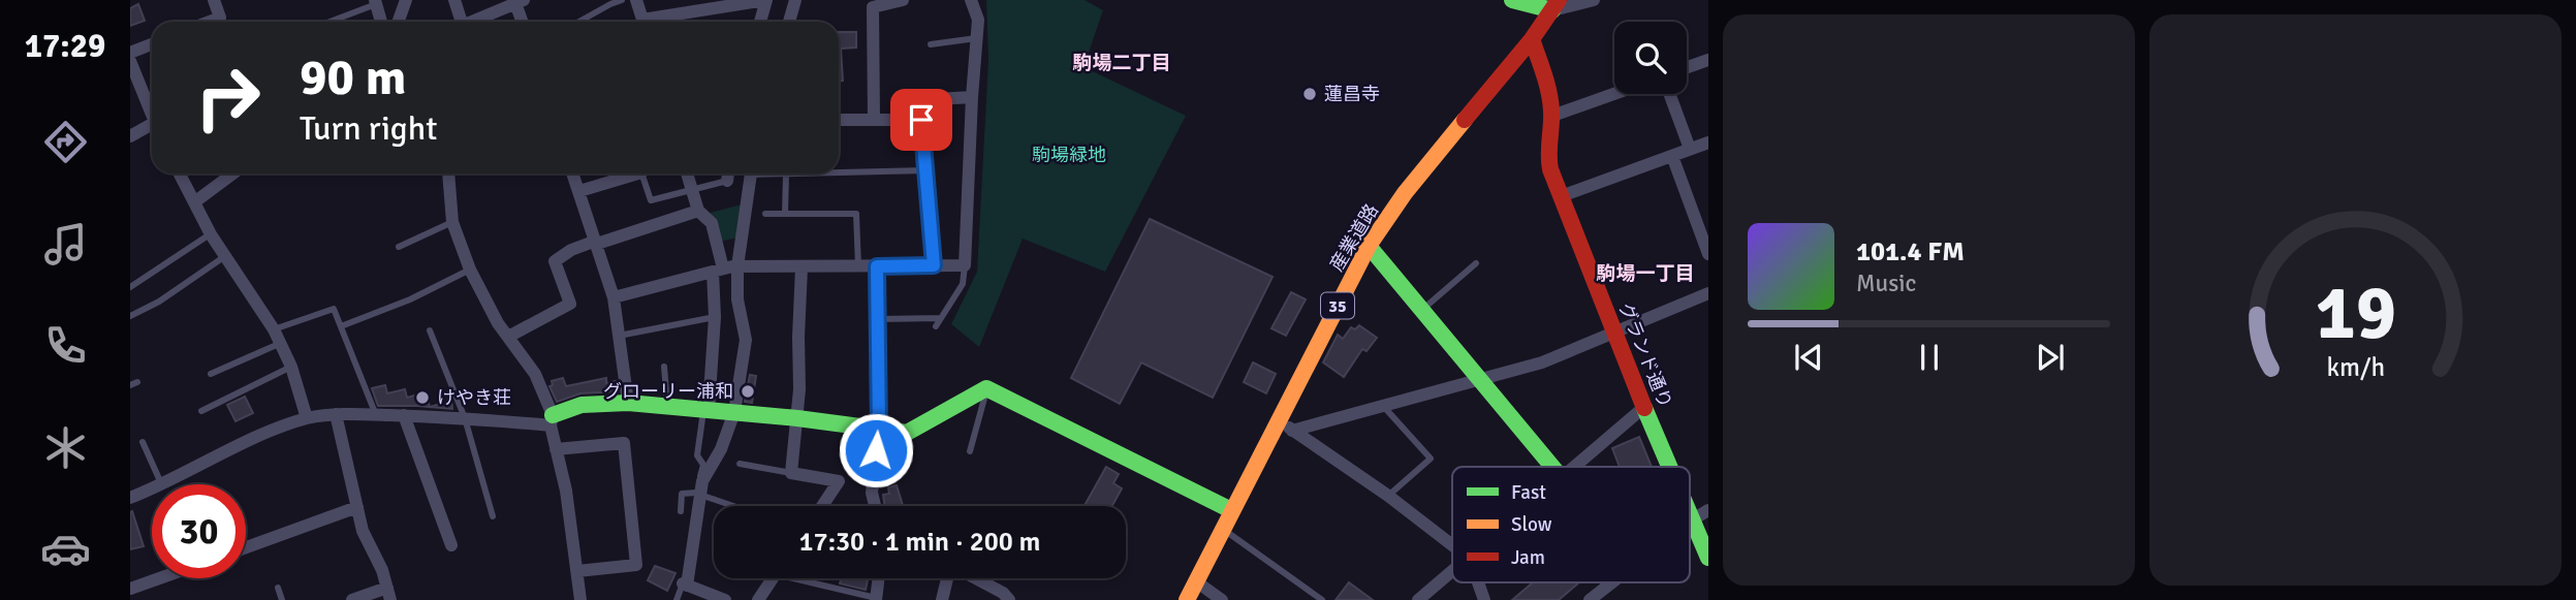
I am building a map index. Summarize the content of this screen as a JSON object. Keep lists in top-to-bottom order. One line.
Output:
{"streets":{"street":["産業道路","35","グランド通り"]},"crossings":[["産業道路","グランド通り"]],"districts":["駒場二丁目","駒場一丁目"],"parks":["駒場緑地"],"places":["蓮昌寺","グローリー浦和","けやき荘"],"legend":["Fast","Slow","Jam"],"page":{"tabs":"17:29","turn":["90 m","Turn right"],"song":["101.4 FM","Music"],"limit":"30","trip":"17:30 · 1 min · 200 m","gauge":["19","km/h"]}}
